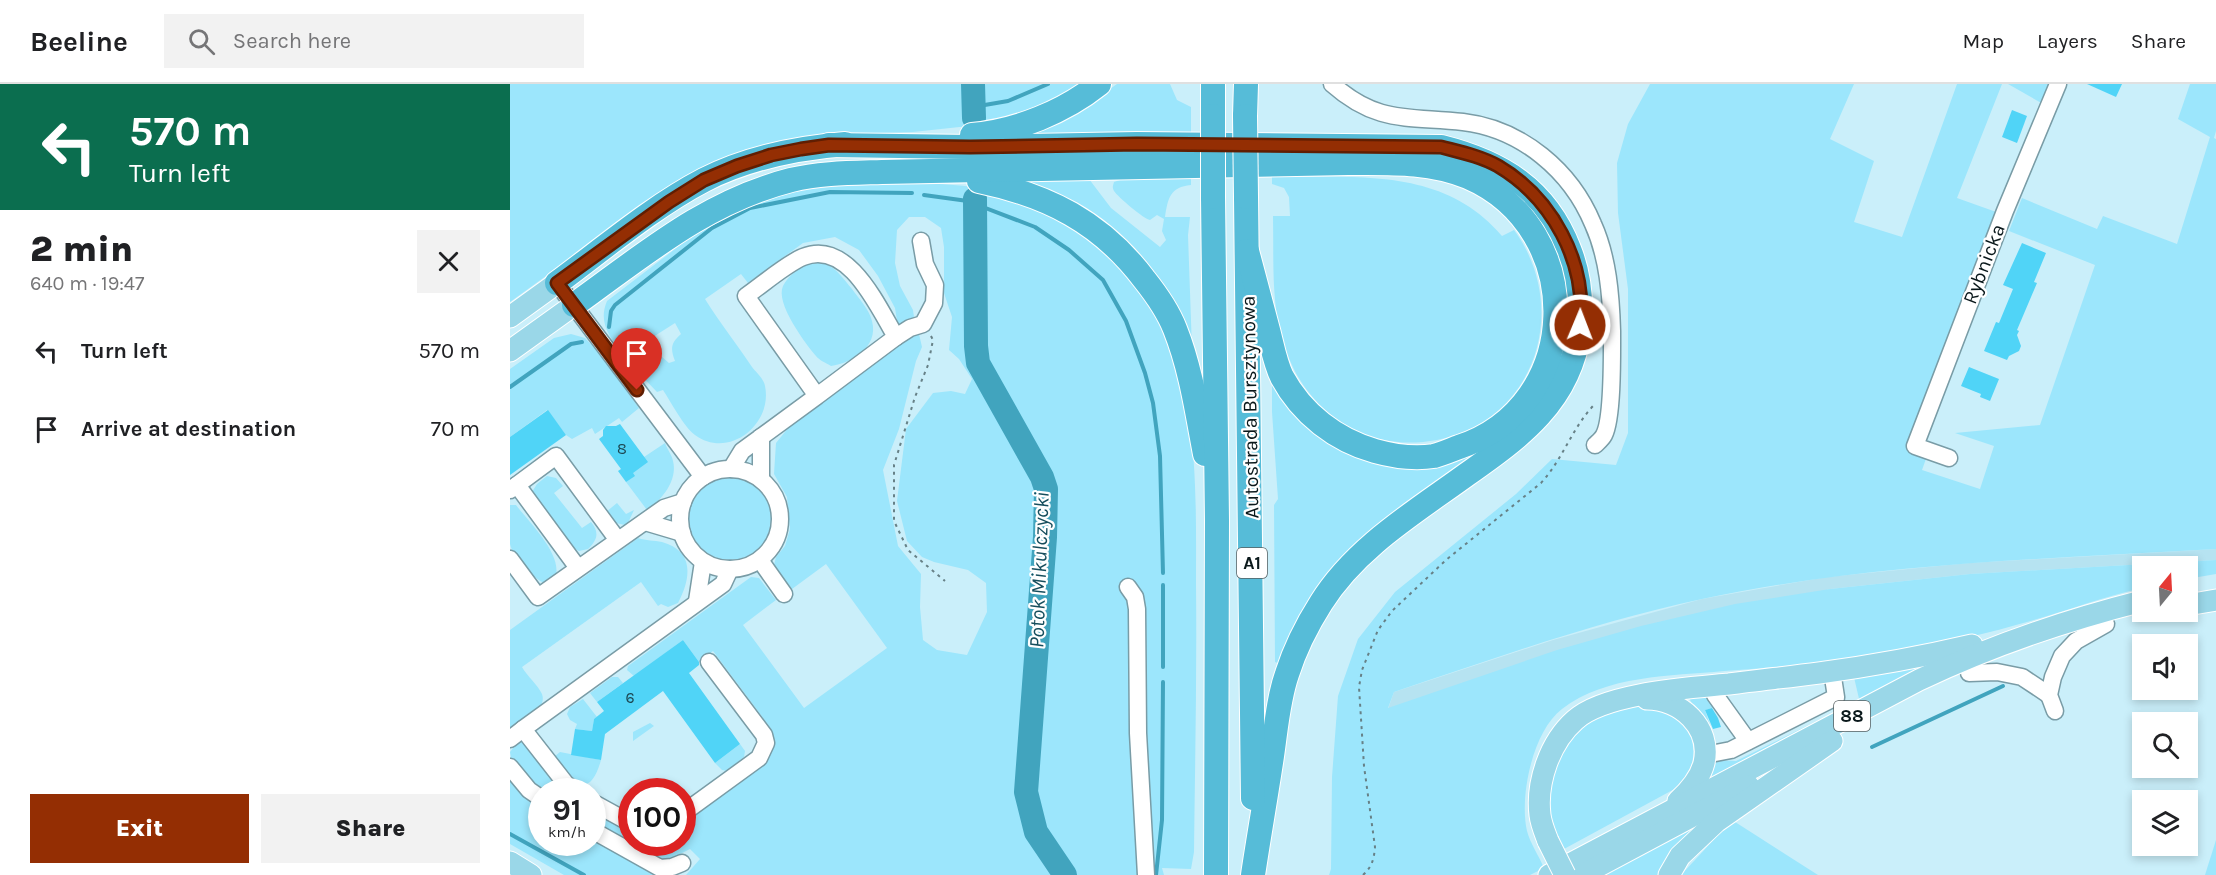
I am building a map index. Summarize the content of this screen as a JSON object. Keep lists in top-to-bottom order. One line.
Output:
{"streets":{"highway":["Autostrada Bursztynowa","A1"],"main road":["88"],"street":["Rybnicka"]},"water":["Potok Mikulczycki"],"house_numbers":["8","6"],"north":"top","page":{"header":"Beeline","search":"Search here","nav":["Map","Layers","Share"],"turn":["570 m","Turn left"],"heading":["2 min","640 m · 19:47"],"list":[{"name":"Turn left","value":"570 m"},{"name":"Arrive at destination","value":"70 m"}],"speed":"91 km/h","limit":"100","buttons":["Exit","Share"]}}
